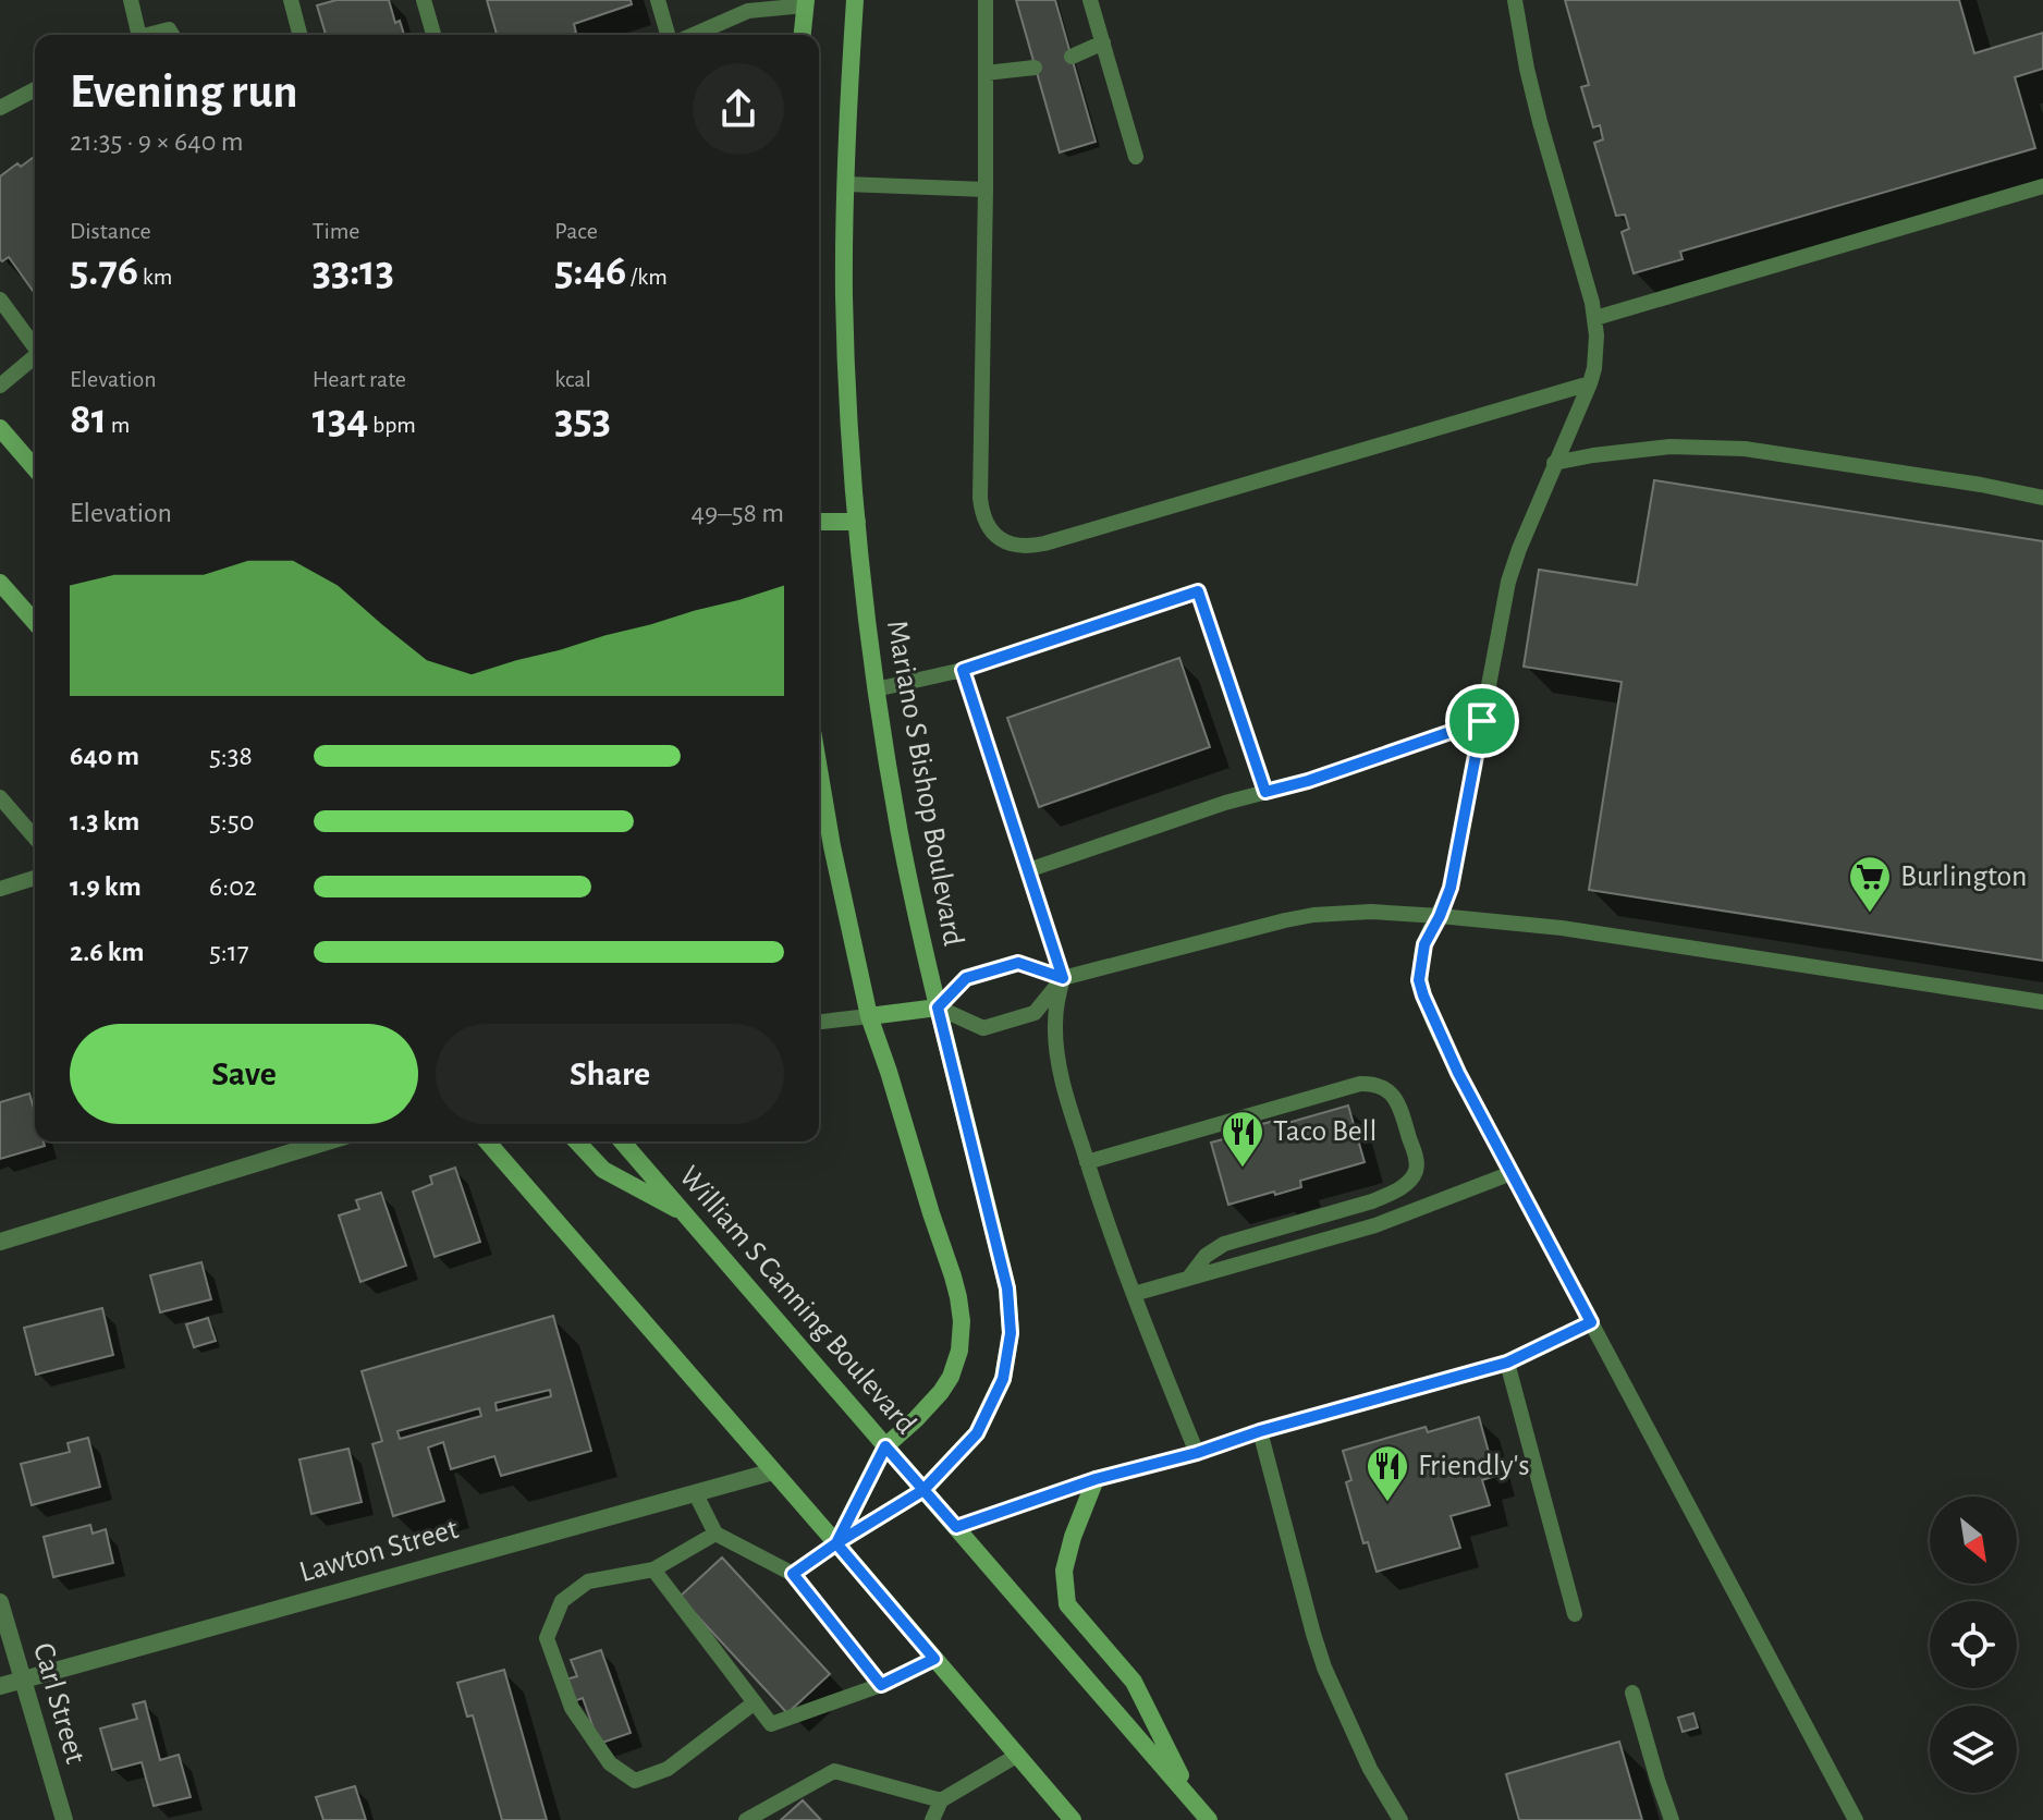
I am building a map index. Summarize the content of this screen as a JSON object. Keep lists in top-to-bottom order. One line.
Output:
{"streets":{"main road":["Mariano S Bishop Boulevard","William S Canning Boulevard"],"street":["Lawton Street","Carl Street"]},"crossings":[["Mariano S Bishop Boulevard","William S Canning Boulevard"],["Lawton Street","Carl Street"]],"places":{"supermarket":["Burlington"],"restaurant":["Taco Bell","Friendly's"]},"north":"bottom right","page":{"heading":["Evening run","21:35 · 9 × 640 m"],"stats":[["Distance","5.76 km"],["Time","33:13"],["Pace","5:46 /km"],["Elevation","81 m"],["Heart rate","134 bpm"],["kcal","353"]],"chart":["Elevation","49–58 m"],"list":[{"name":"640 m","note":"5:38"},{"name":"1.3 km","note":"5:50"},{"name":"1.9 km","note":"6:02"},{"name":"2.6 km","note":"5:17"}],"buttons":["Save","Share"]}}
